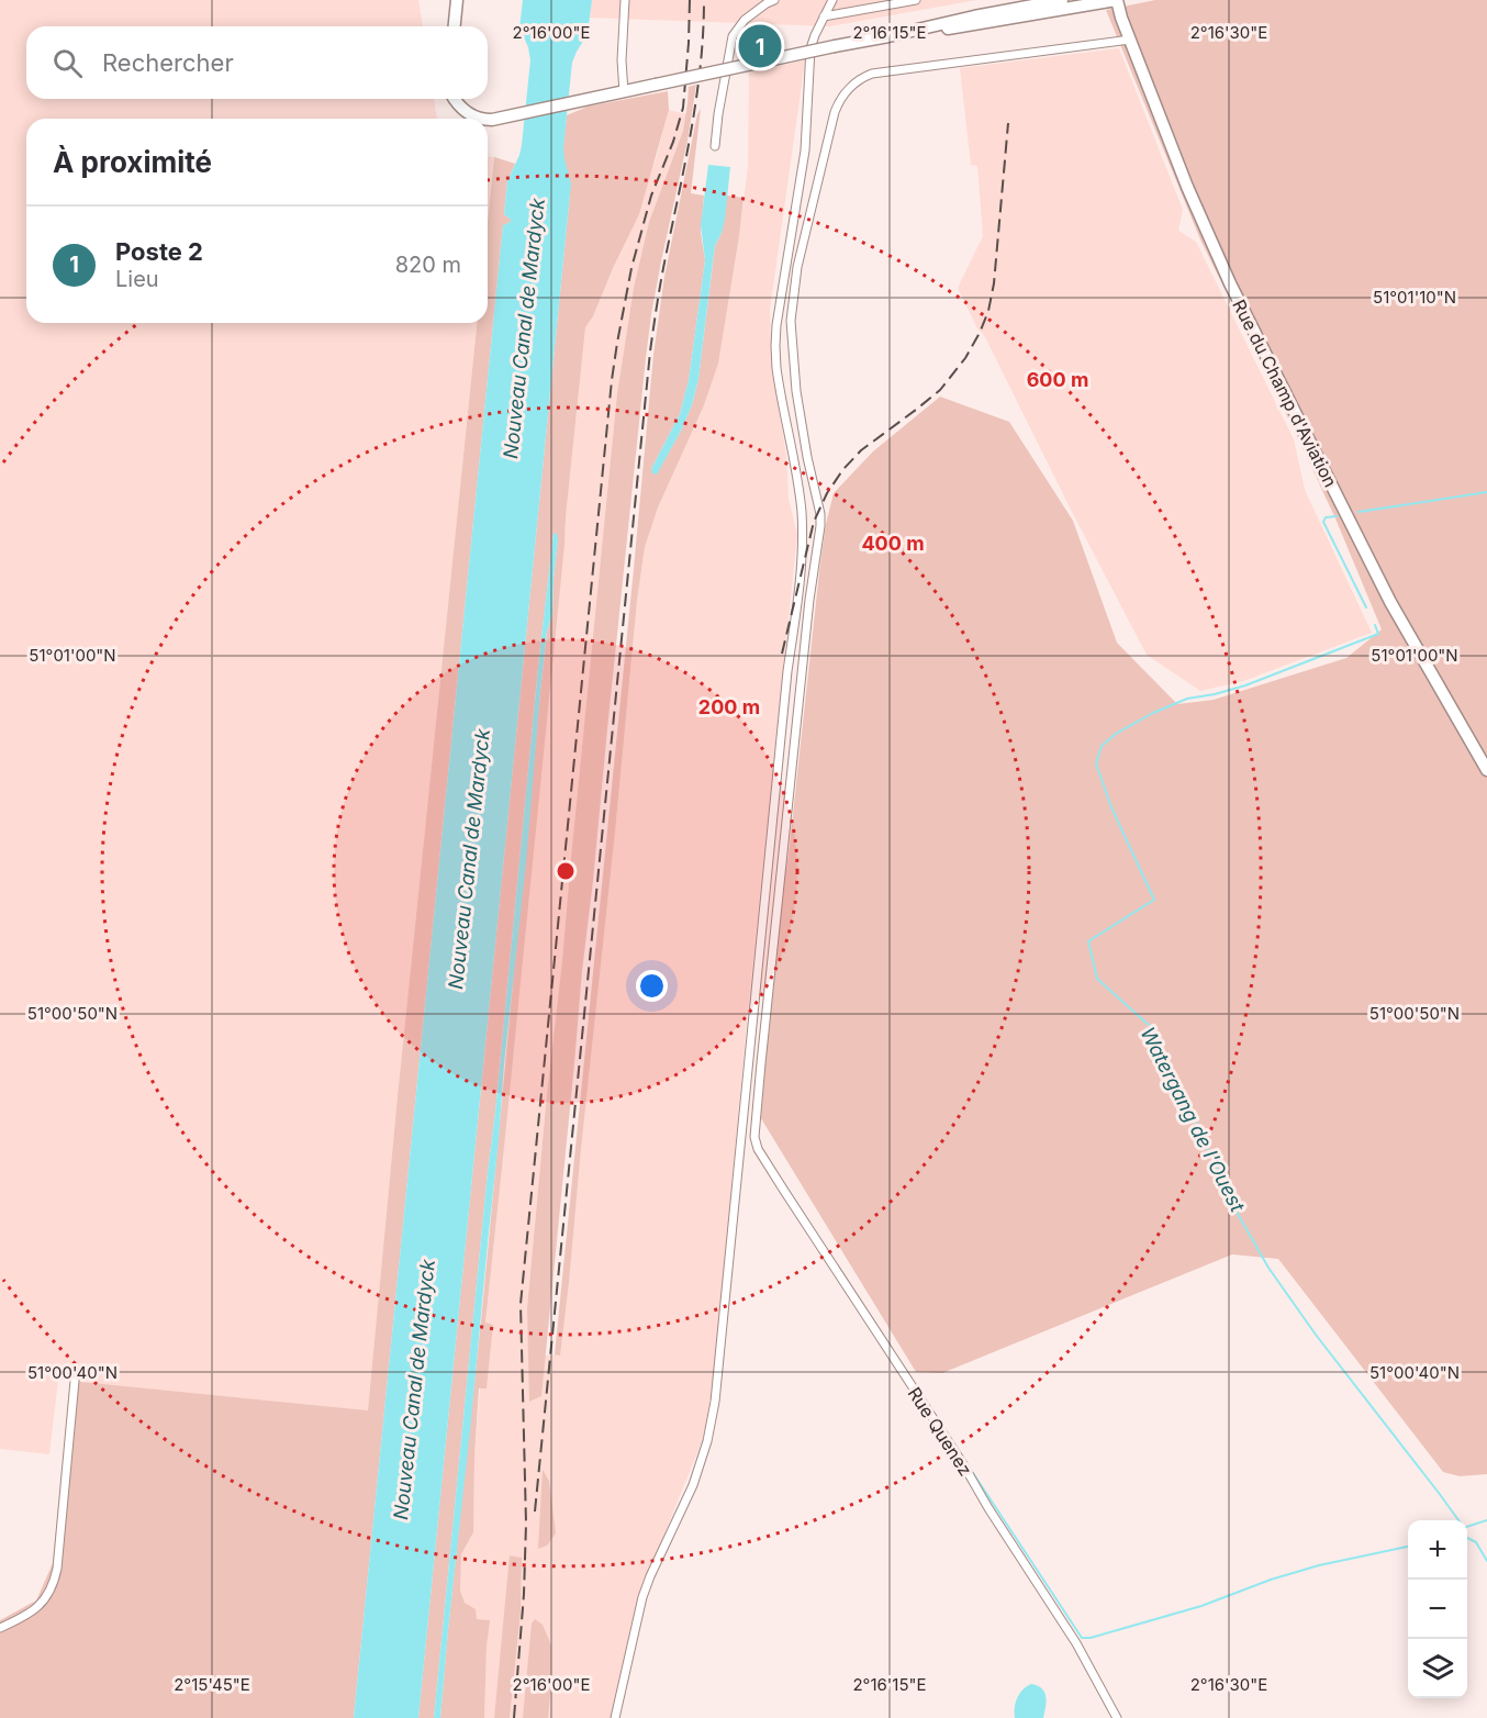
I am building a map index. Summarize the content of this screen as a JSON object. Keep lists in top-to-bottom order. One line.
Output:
{"streets":{"main road":["Rue du Champ d'Aviation"],"street":["Rue Quenez"]},"crossings":[["Rue du Champ d'Aviation","Rue Quenez"]],"water":["Nouveau Canal de Mardyck","Watergang de l'Ouest"],"page":{"pins":"1","search":"Rechercher","heading":"À proximité","list":[{"mark":"1","name":"Poste 2","note":"Lieu","value":"820 m"}],"map_buttons":["+","−"]},"coordinates":["2°16'00\"E","2°16'15\"E","2°16'30\"E","51°01'10\"N","51°01'00\"N","51°00'50\"N","51°00'40\"N","2°15'45\"E"],"rings":["600 m","400 m","200 m"]}
